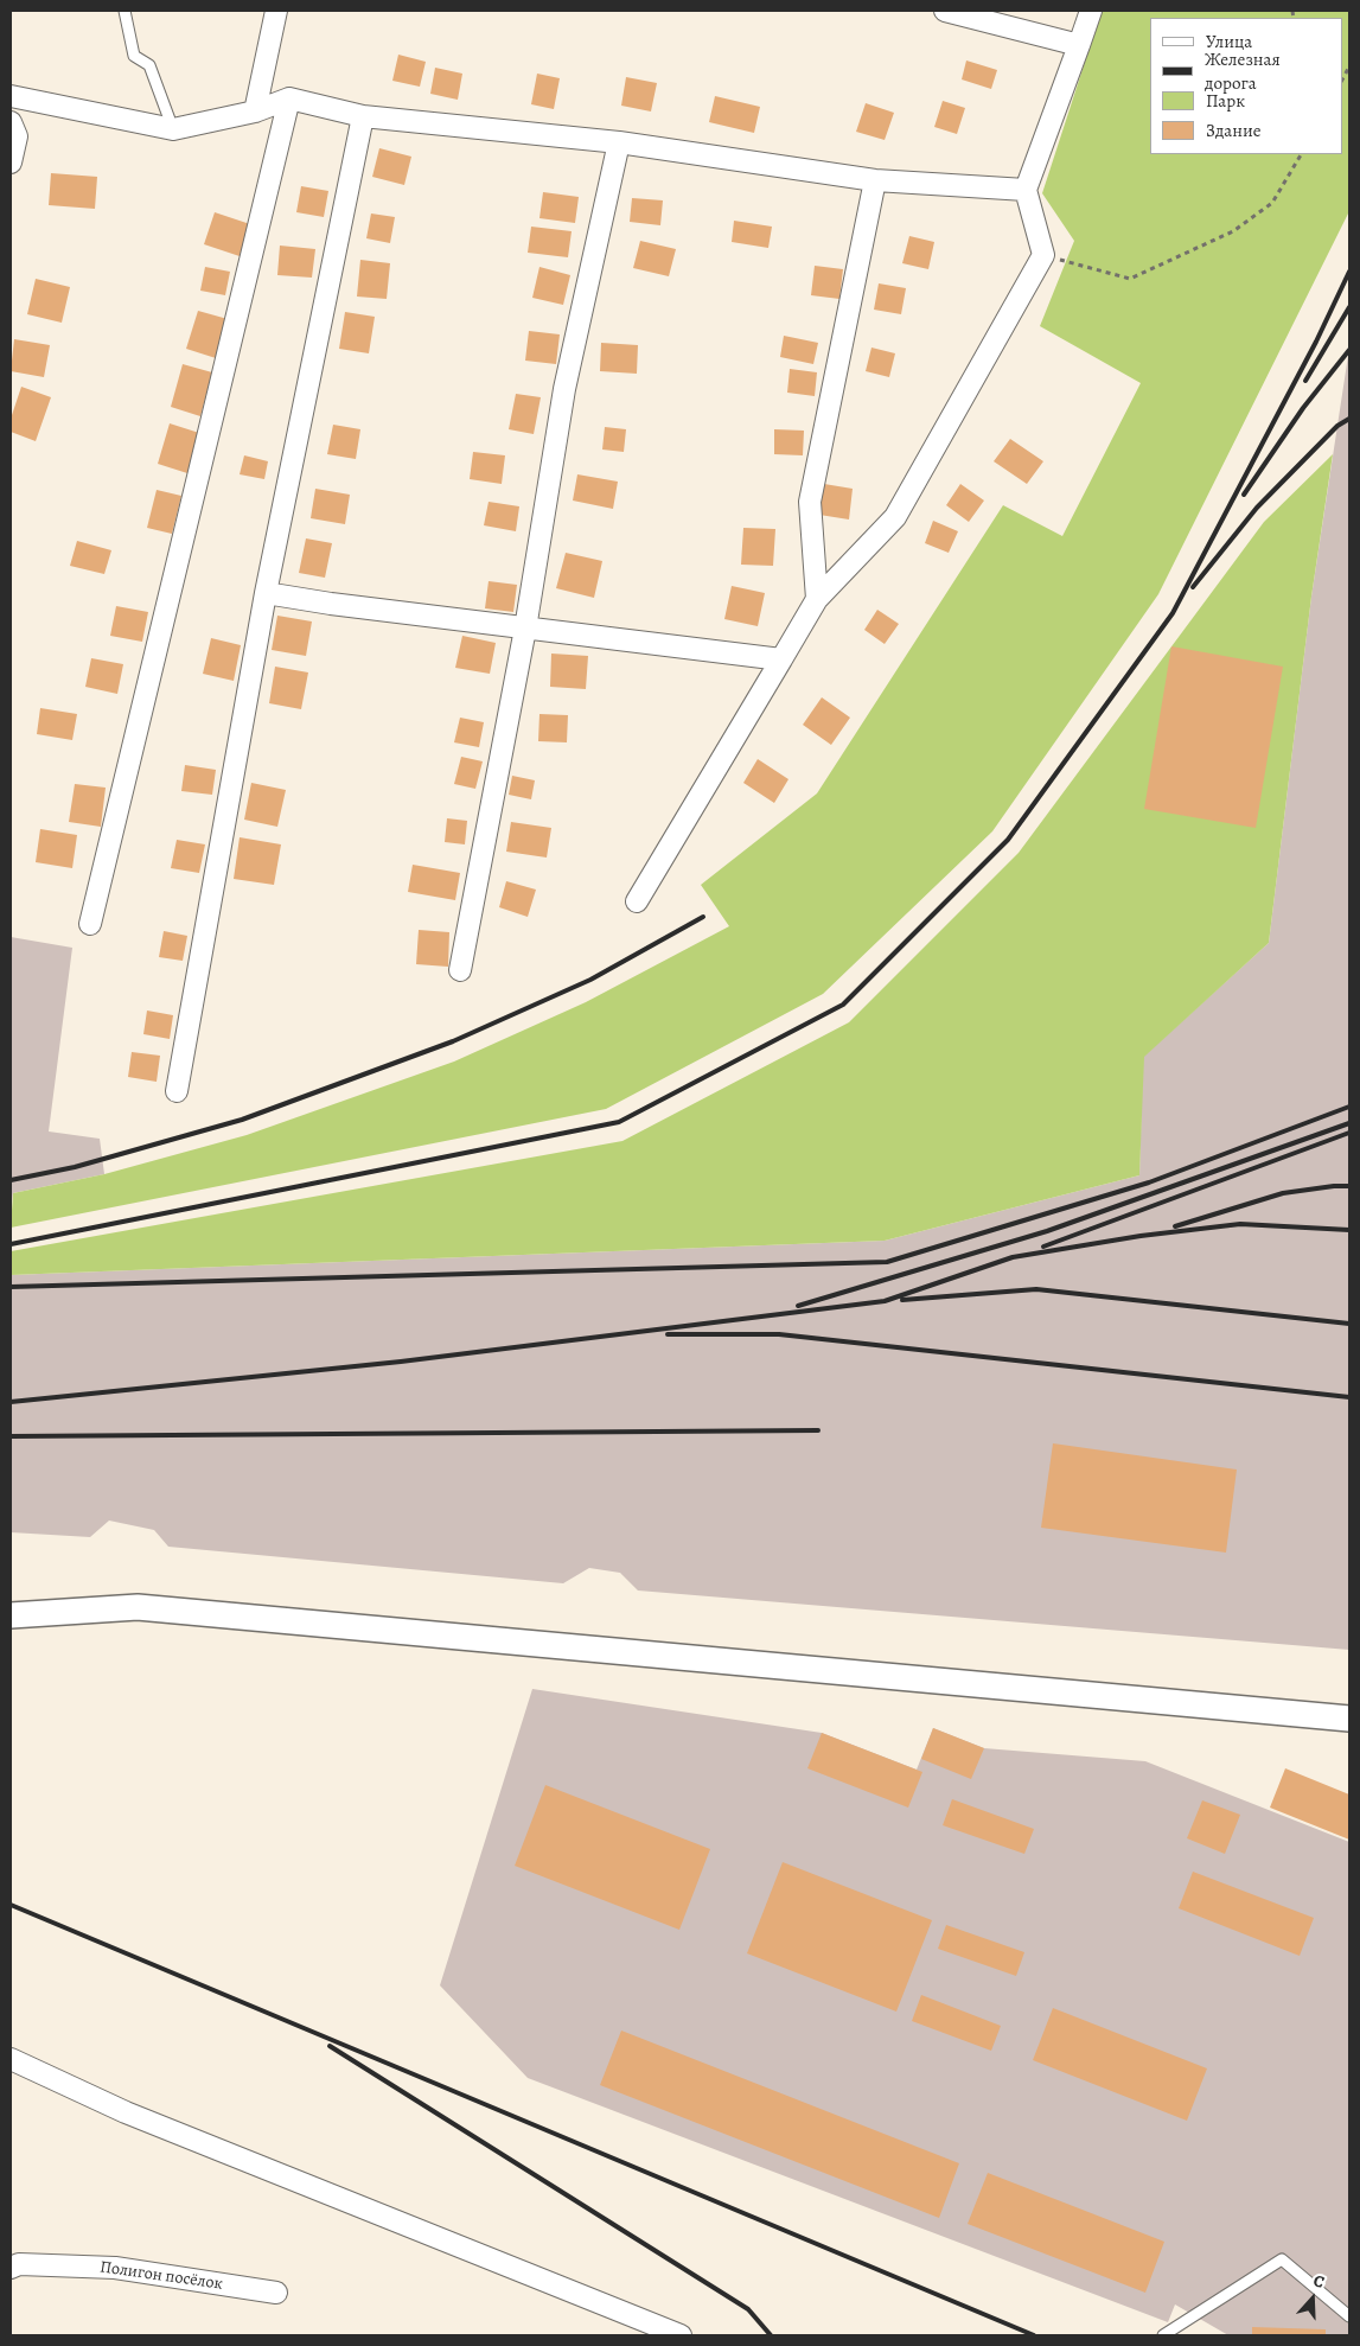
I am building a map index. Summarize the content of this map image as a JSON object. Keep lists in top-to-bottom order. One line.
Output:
{"streets":{"street":["Полигон посёлок"]},"legend":["Улица","Железная дорога","Парк","Здание"],"north":"top"}
